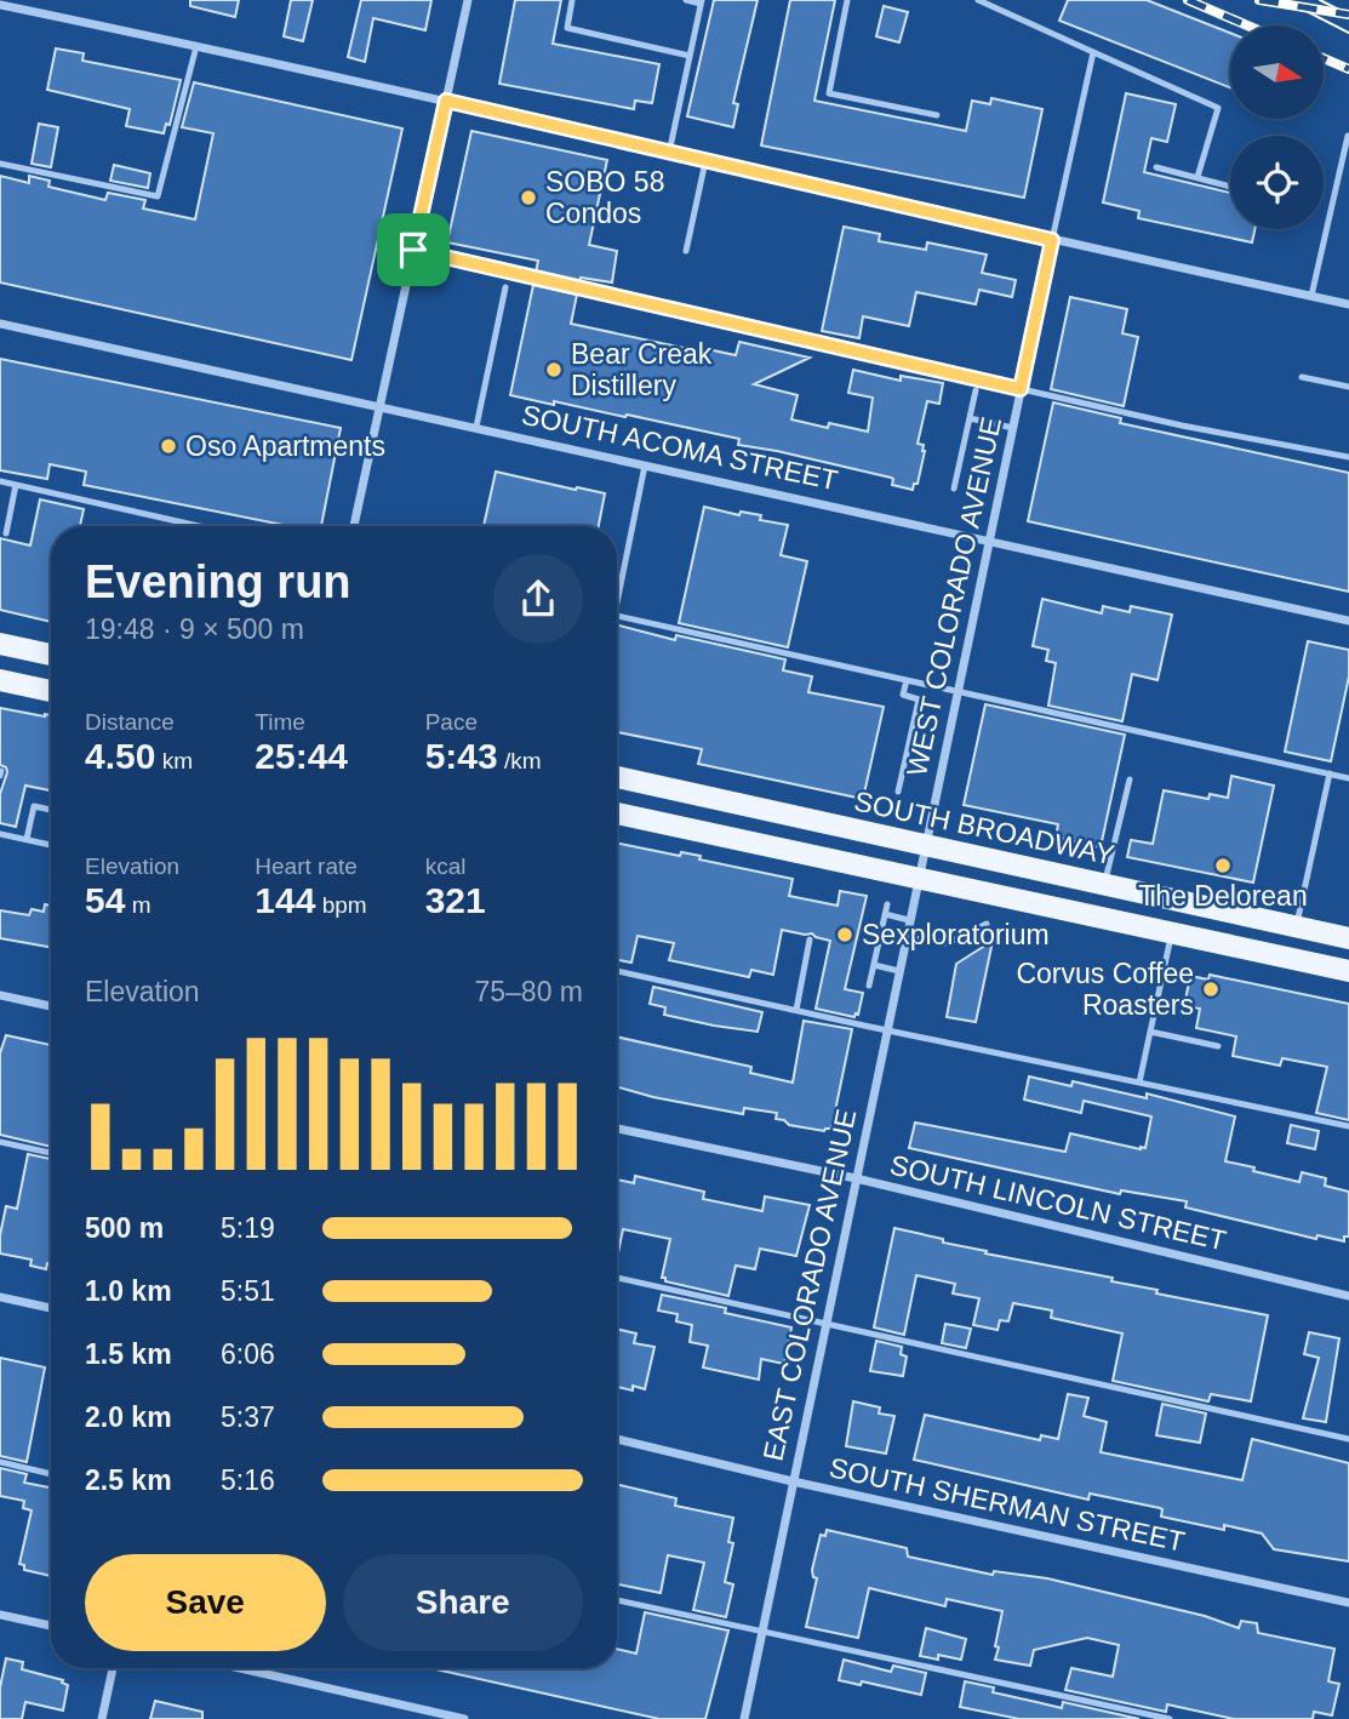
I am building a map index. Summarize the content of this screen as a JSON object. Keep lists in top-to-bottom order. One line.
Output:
{"streets":{"main road":["SOUTH BROADWAY"],"street":["SOUTH ACOMA STREET","WEST COLORADO AVENUE","SOUTH LINCOLN STREET","EAST COLORADO AVENUE","SOUTH SHERMAN STREET"]},"crossings":[["SOUTH ACOMA STREET","WEST COLORADO AVENUE"],["WEST COLORADO AVENUE","SOUTH BROADWAY"],["WEST COLORADO AVENUE","EAST COLORADO AVENUE"],["SOUTH BROADWAY","EAST COLORADO AVENUE"],["SOUTH LINCOLN STREET","EAST COLORADO AVENUE"],["EAST COLORADO AVENUE","SOUTH SHERMAN STREET"]],"places":["SOBO 58 Condos","Bear Creak Distillery","Oso Apartments","The Delorean","Sexploratorium","Corvus Coffee Roasters"],"north":"right","page":{"heading":["Evening run","19:48 · 9 × 500 m"],"stats":[["Distance","4.50 km"],["Time","25:44"],["Pace","5:43 /km"],["Elevation","54 m"],["Heart rate","144 bpm"],["kcal","321"]],"chart":["Elevation","75–80 m"],"list":[{"name":"500 m","note":"5:19"},{"name":"1.0 km","note":"5:51"},{"name":"1.5 km","note":"6:06"},{"name":"2.0 km","note":"5:37"},{"name":"2.5 km","note":"5:16"}],"buttons":["Save","Share"]}}
